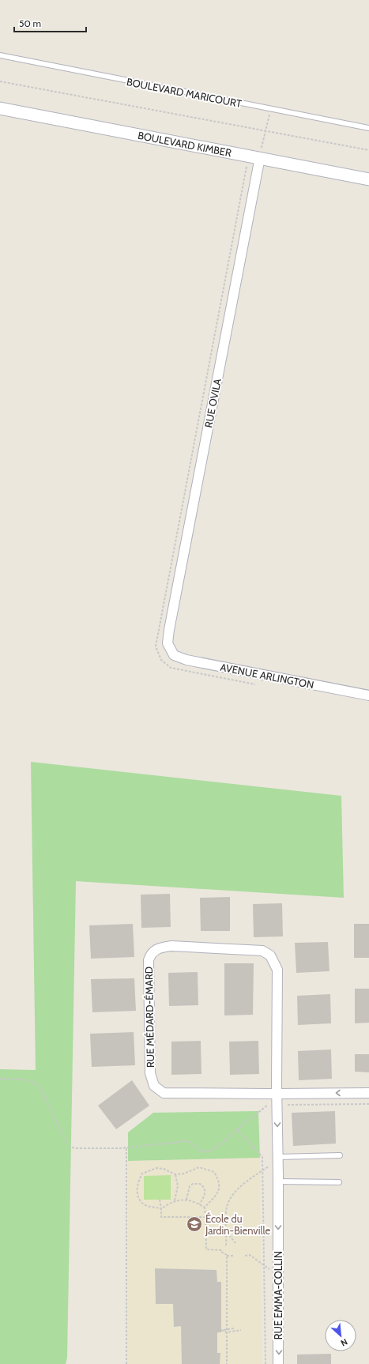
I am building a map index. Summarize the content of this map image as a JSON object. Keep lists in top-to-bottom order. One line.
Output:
{"streets":{"street":["BOULEVARD KIMBER","RUE OVILA","AVENUE ARLINGTON","RUE MÉDARD-ÉMARD","RUE EMMA-COLLIN"],"lane":["BOULEVARD MARICOURT"]},"crossings":[["BOULEVARD KIMBER","RUE OVILA"],["RUE OVILA","AVENUE ARLINGTON"],["RUE MÉDARD-ÉMARD","RUE EMMA-COLLIN"]],"one_way":["RUE EMMA-COLLIN"],"places":{"school or university":["École du Jardin-Bienville"]},"scale_bar":"50 m","north":"bottom right"}
